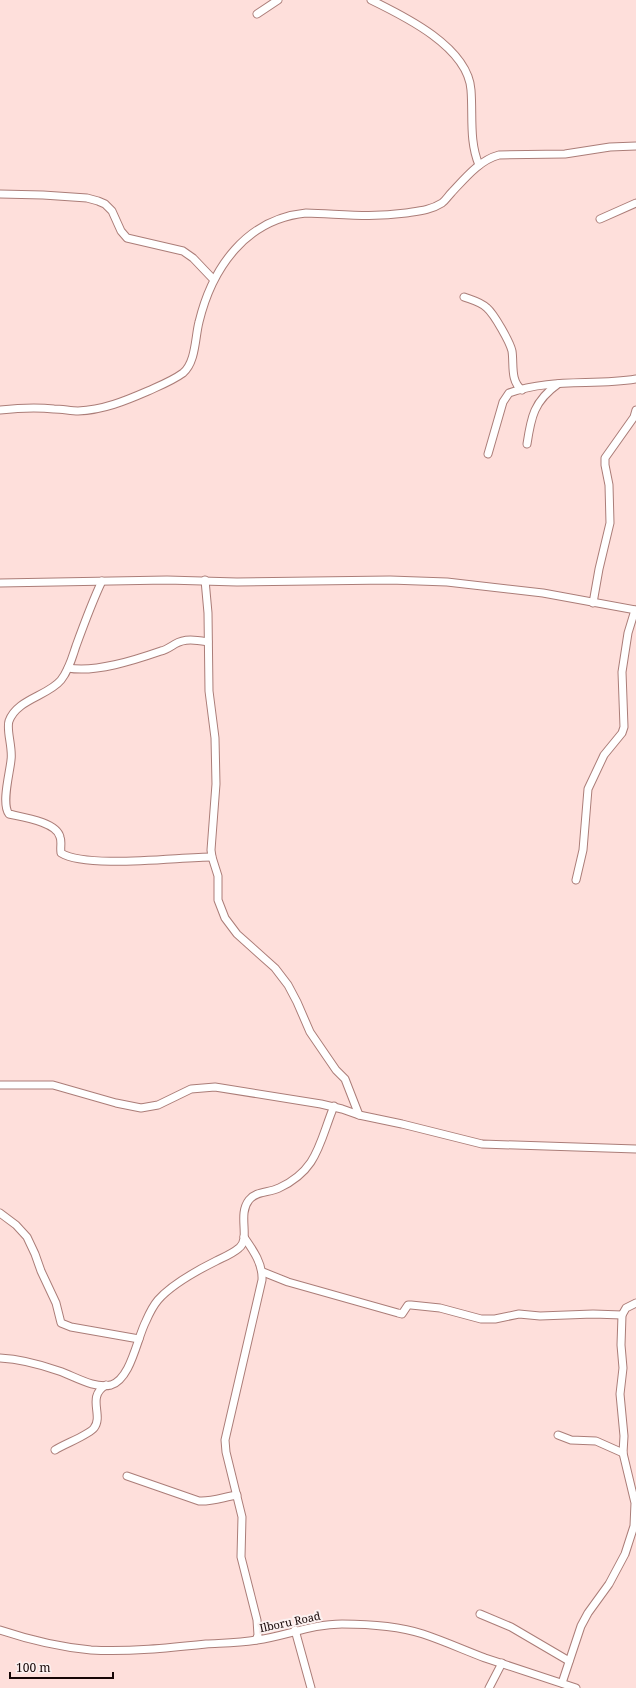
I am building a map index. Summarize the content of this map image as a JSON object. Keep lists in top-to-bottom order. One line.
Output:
{"streets":{"street":["Ilboru Road"]},"scale_bar":"100 m"}
